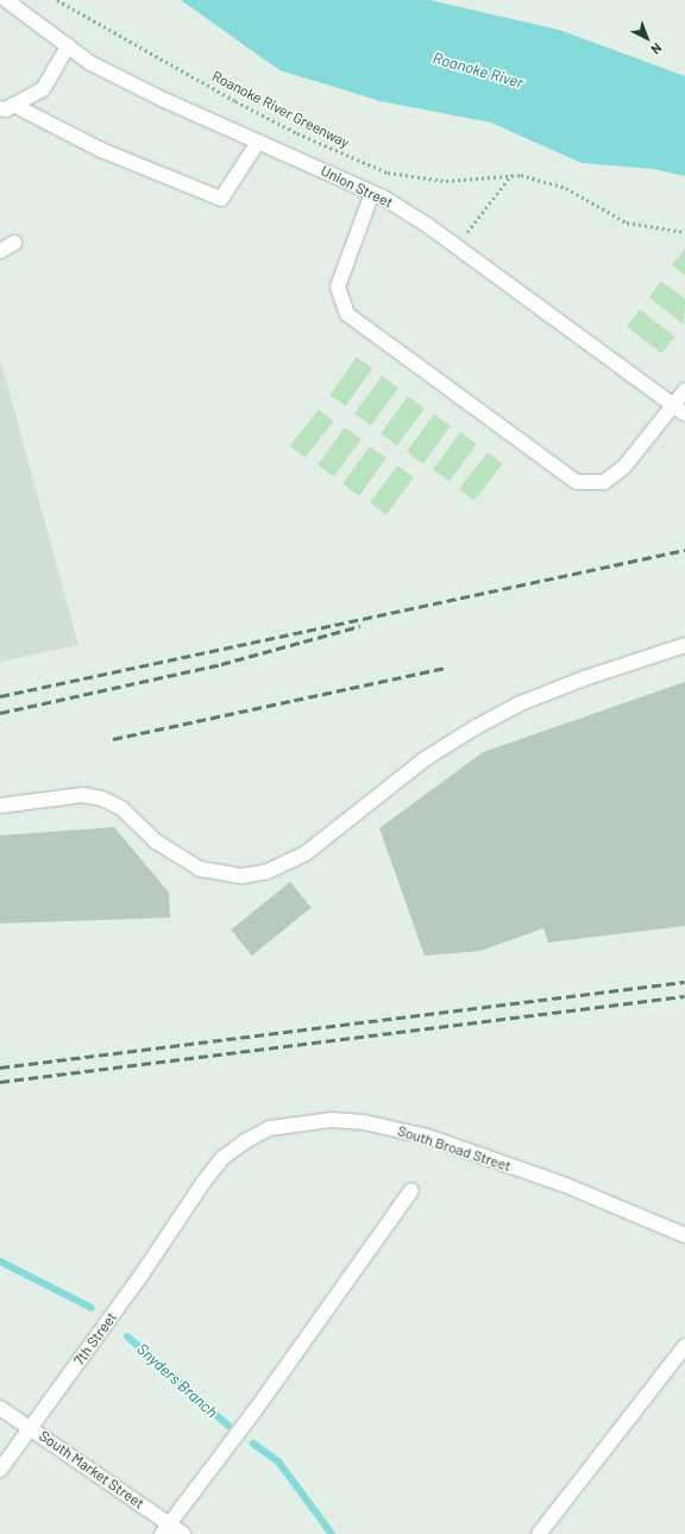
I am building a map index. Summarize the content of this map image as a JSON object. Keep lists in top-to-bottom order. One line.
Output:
{"streets":{"street":["Union Street","South Broad Street","7th Street","South Market Street"],"path":["Roanoke River Greenway"]},"crossings":[["South Broad Street","7th Street"],["7th Street","South Market Street"]],"water":["Roanoke River","Snyders Branch"],"north":"bottom right"}
